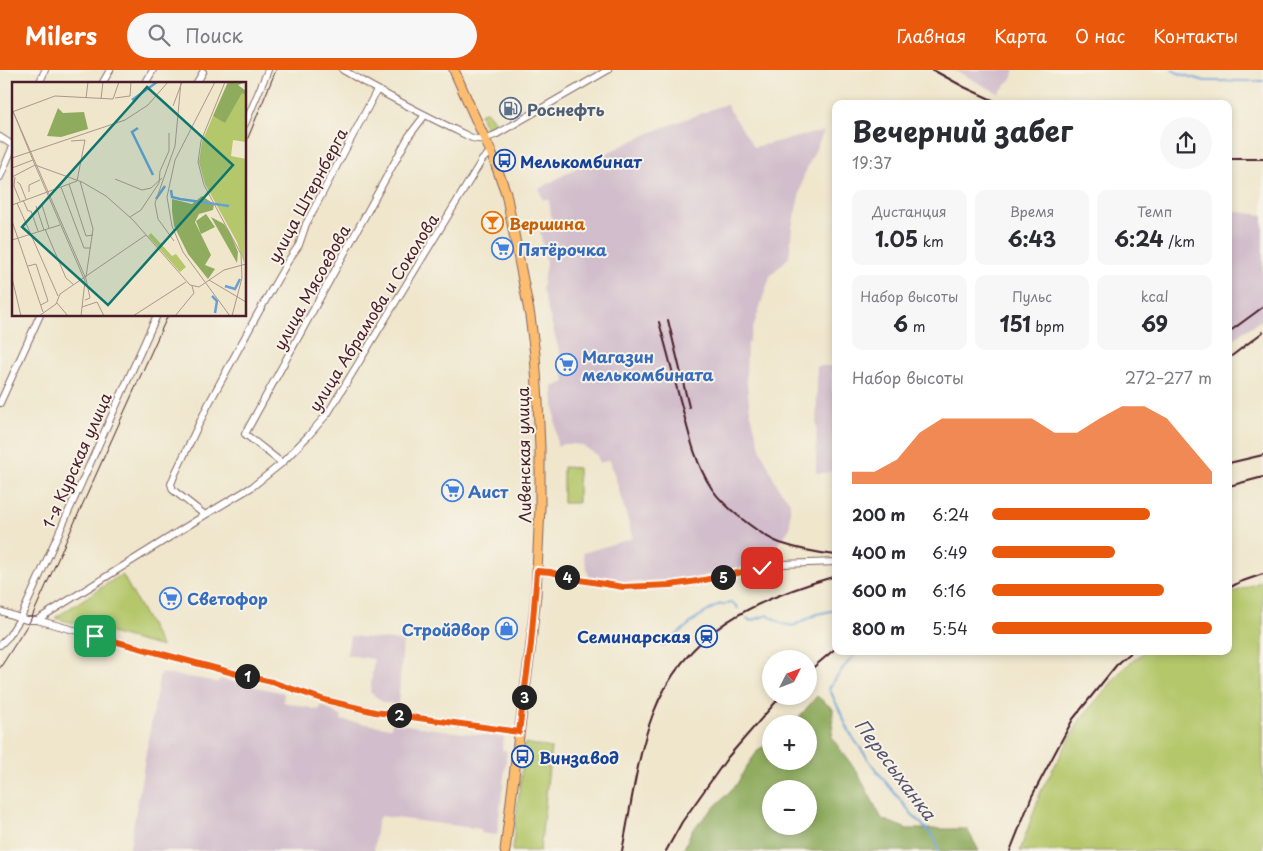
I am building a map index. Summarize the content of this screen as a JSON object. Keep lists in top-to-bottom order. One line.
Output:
{"streets":{"main road":["Ливенская улица"],"street":["улица Штернберга","улица Мясоедова","улица Абрамова и Соколова","1-я Курская улица"]},"crossings":[["улица Штернберга","улица Абрамова и Соколова"],["улица Мясоедова","улица Абрамова и Соколова"],["улица Абрамова и Соколова","Ливенская улица"]],"water":["Пересыханка"],"places":{"fuel station":["Роснефть"],"bus stop":["Мелькомбинат","Винзавод"],"bar":["Вершина"],"supermarket":["Пятёрочка","Магазин мелькомбината","Аист","Светофор"],"shop":["Стройдвор"],"station":["Семинарская"]},"north":"top right","page":{"header":"Milers","search":"Поиск","nav":["Главная","Карта","О нас","Контакты"],"heading":["Вечерний забег","19:37"],"stats":[["Дистанция","1.05 km"],["Время","6:43"],["Темп","6:24 /km"],["Набор высоты","6 m"],["Пульс","151 bpm"],["kcal","69"]],"chart":["Набор высоты","272–277 m"],"list":[{"name":"200 m","note":"6:24"},{"name":"400 m","note":"6:49"},{"name":"600 m","note":"6:16"},{"name":"800 m","note":"5:54"}],"pins":["4","5","1","3","2"],"map_buttons":["+","−"]}}
